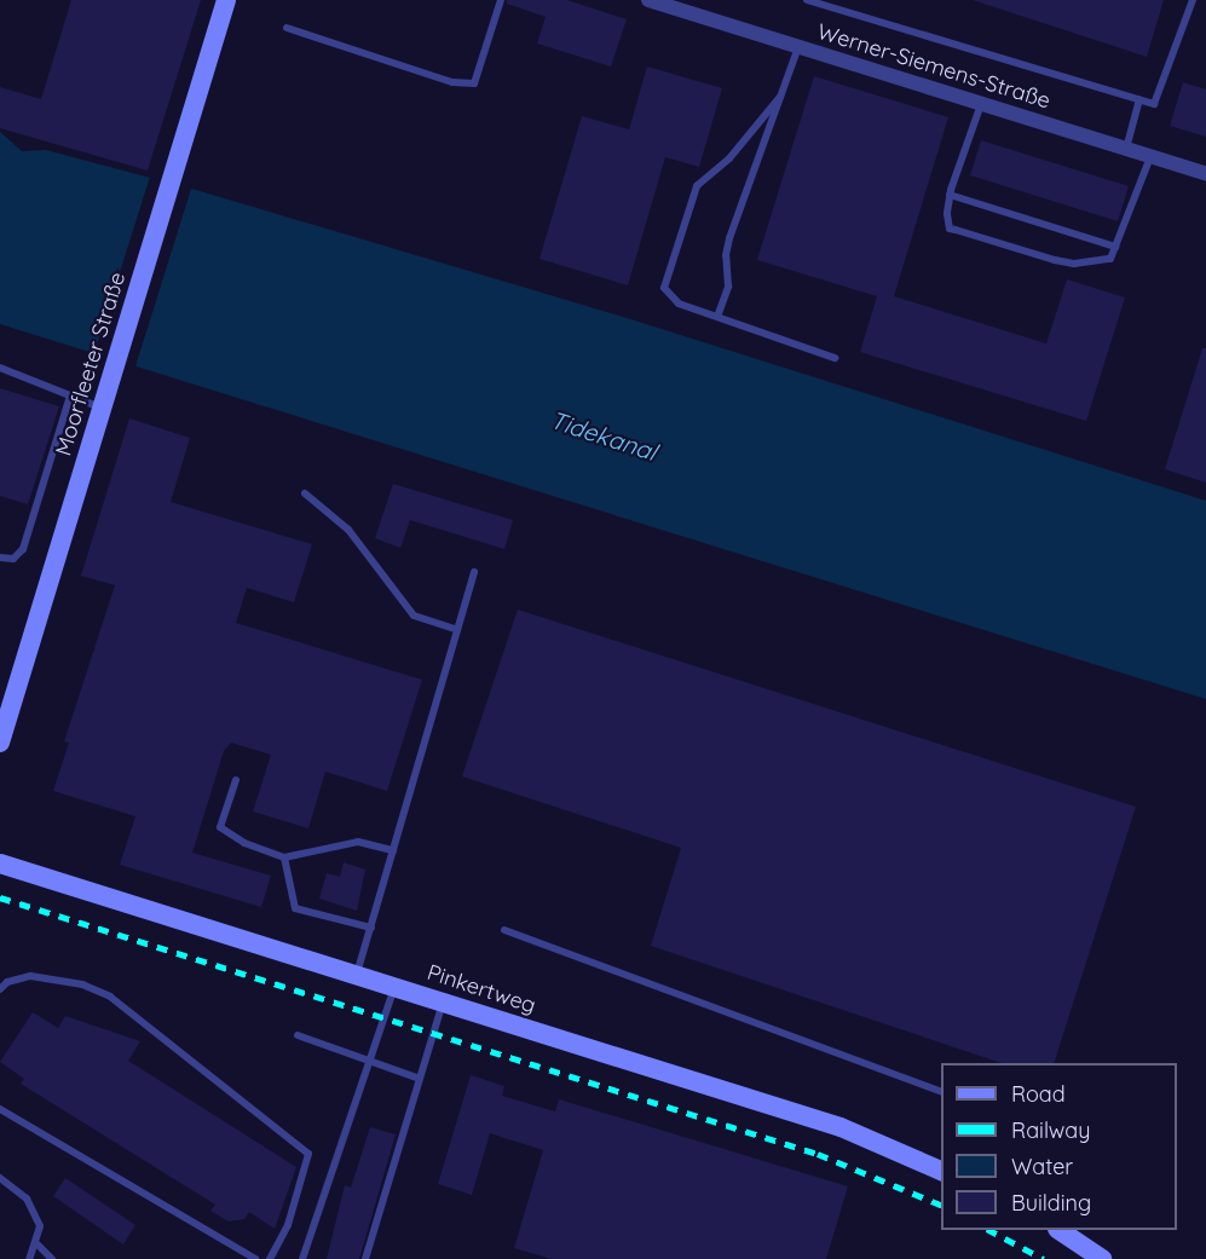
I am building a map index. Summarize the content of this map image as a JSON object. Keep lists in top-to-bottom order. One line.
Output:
{"streets":{"street":["Werner-Siemens-Straße","Moorfleeter Straße","Pinkertweg"]},"water":["Tidekanal"],"legend":["Road","Railway","Water","Building"]}
